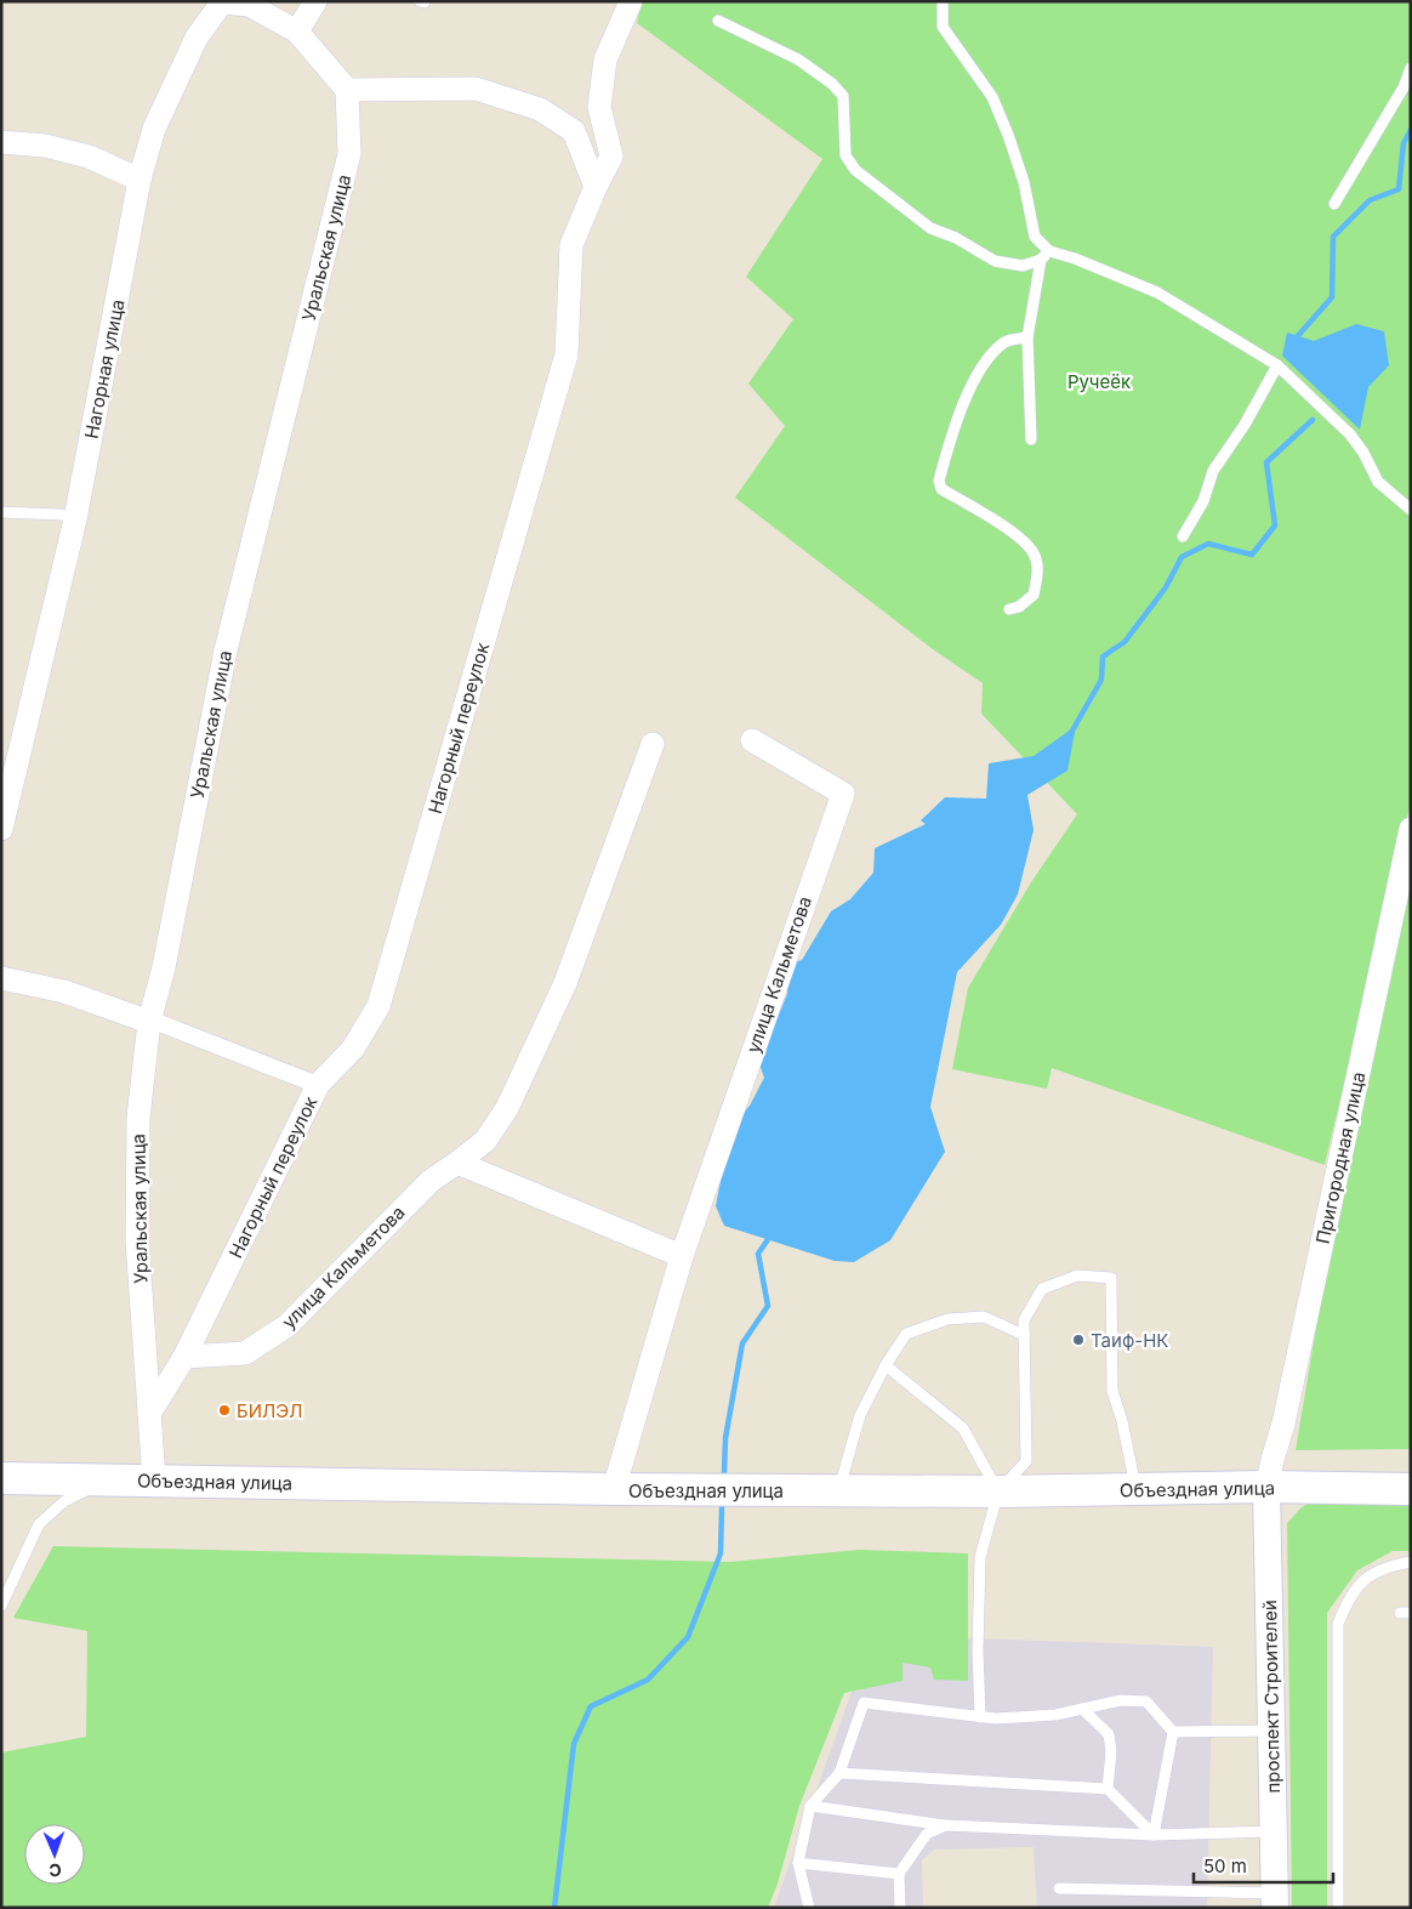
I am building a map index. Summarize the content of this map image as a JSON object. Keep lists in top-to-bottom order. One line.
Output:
{"streets":{"main road":["Объездная улица"],"street":["Уральская улица","Нагорная улица","Нагорный переулок","улица Кальметова","Пригородная улица","проспект Строителей"]},"crossings":[["Уральская улица","Нагорный переулок"],["Уральская улица","Объездная улица"],["Нагорный переулок","улица Кальметова"],["улица Кальметова","Объездная улица"],["Пригородная улица","Объездная улица"],["Пригородная улица","проспект Строителей"],["Объездная улица","проспект Строителей"]],"parks":["Ручеёк"],"places":["Таиф-НК","БИЛЭЛ"],"scale_bar":"50 m","north":"bottom"}
